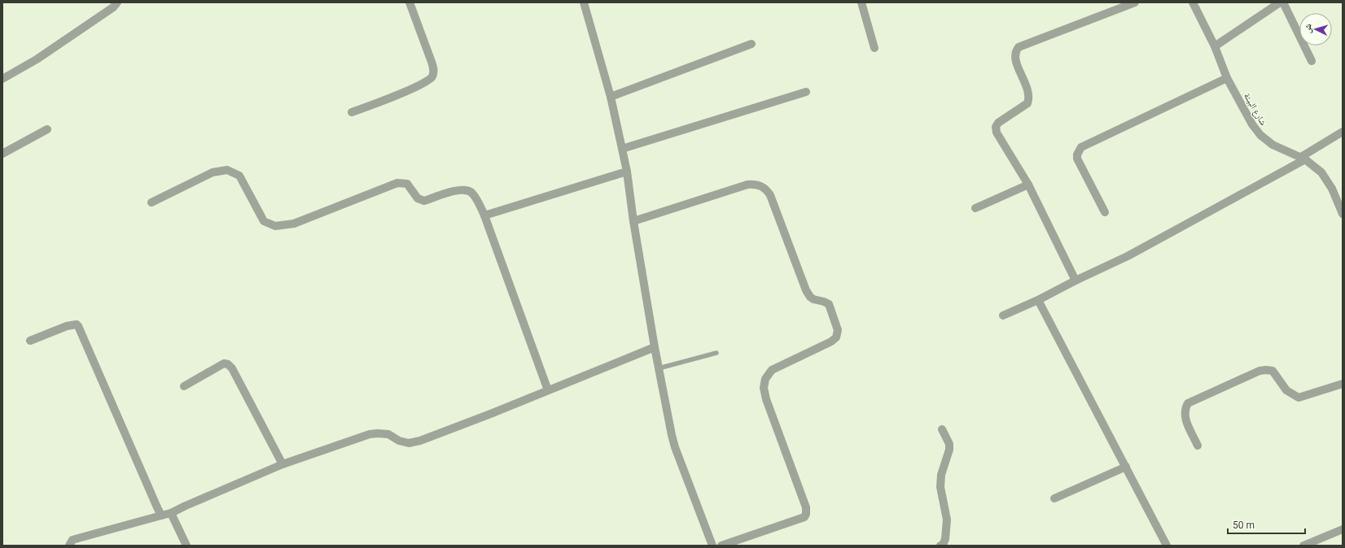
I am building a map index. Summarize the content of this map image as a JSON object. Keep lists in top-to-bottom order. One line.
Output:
{"streets":{"street":["شارع البيئة"]},"scale_bar":"50 m","north":"left"}
